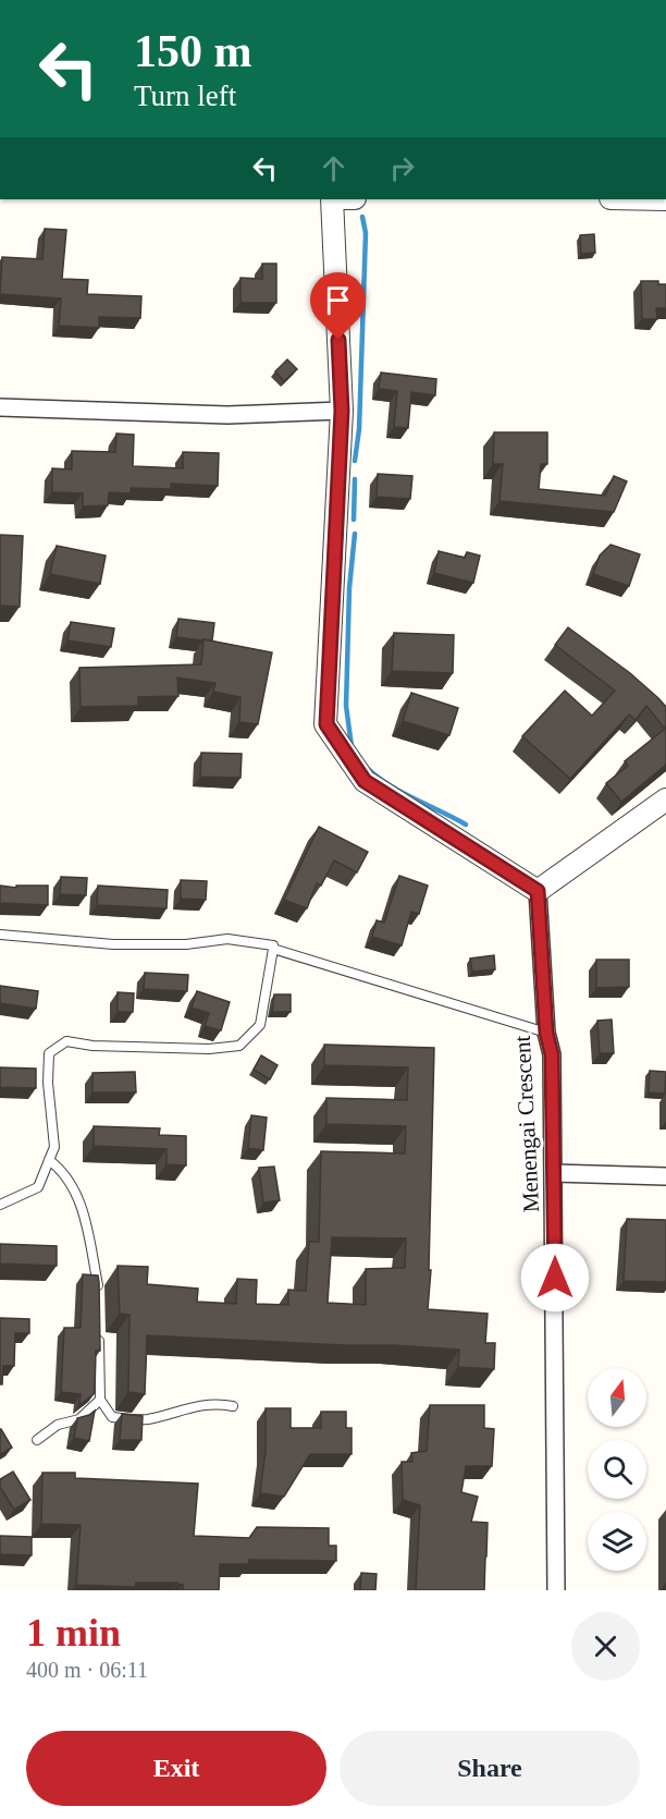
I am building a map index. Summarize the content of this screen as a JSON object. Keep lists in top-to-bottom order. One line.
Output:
{"streets":{"street":["Menengai Crescent"]},"north":"top","page":{"turn":["150 m","Turn left"],"heading":["1 min","400 m · 06:11"],"buttons":["Exit","Share"]}}
